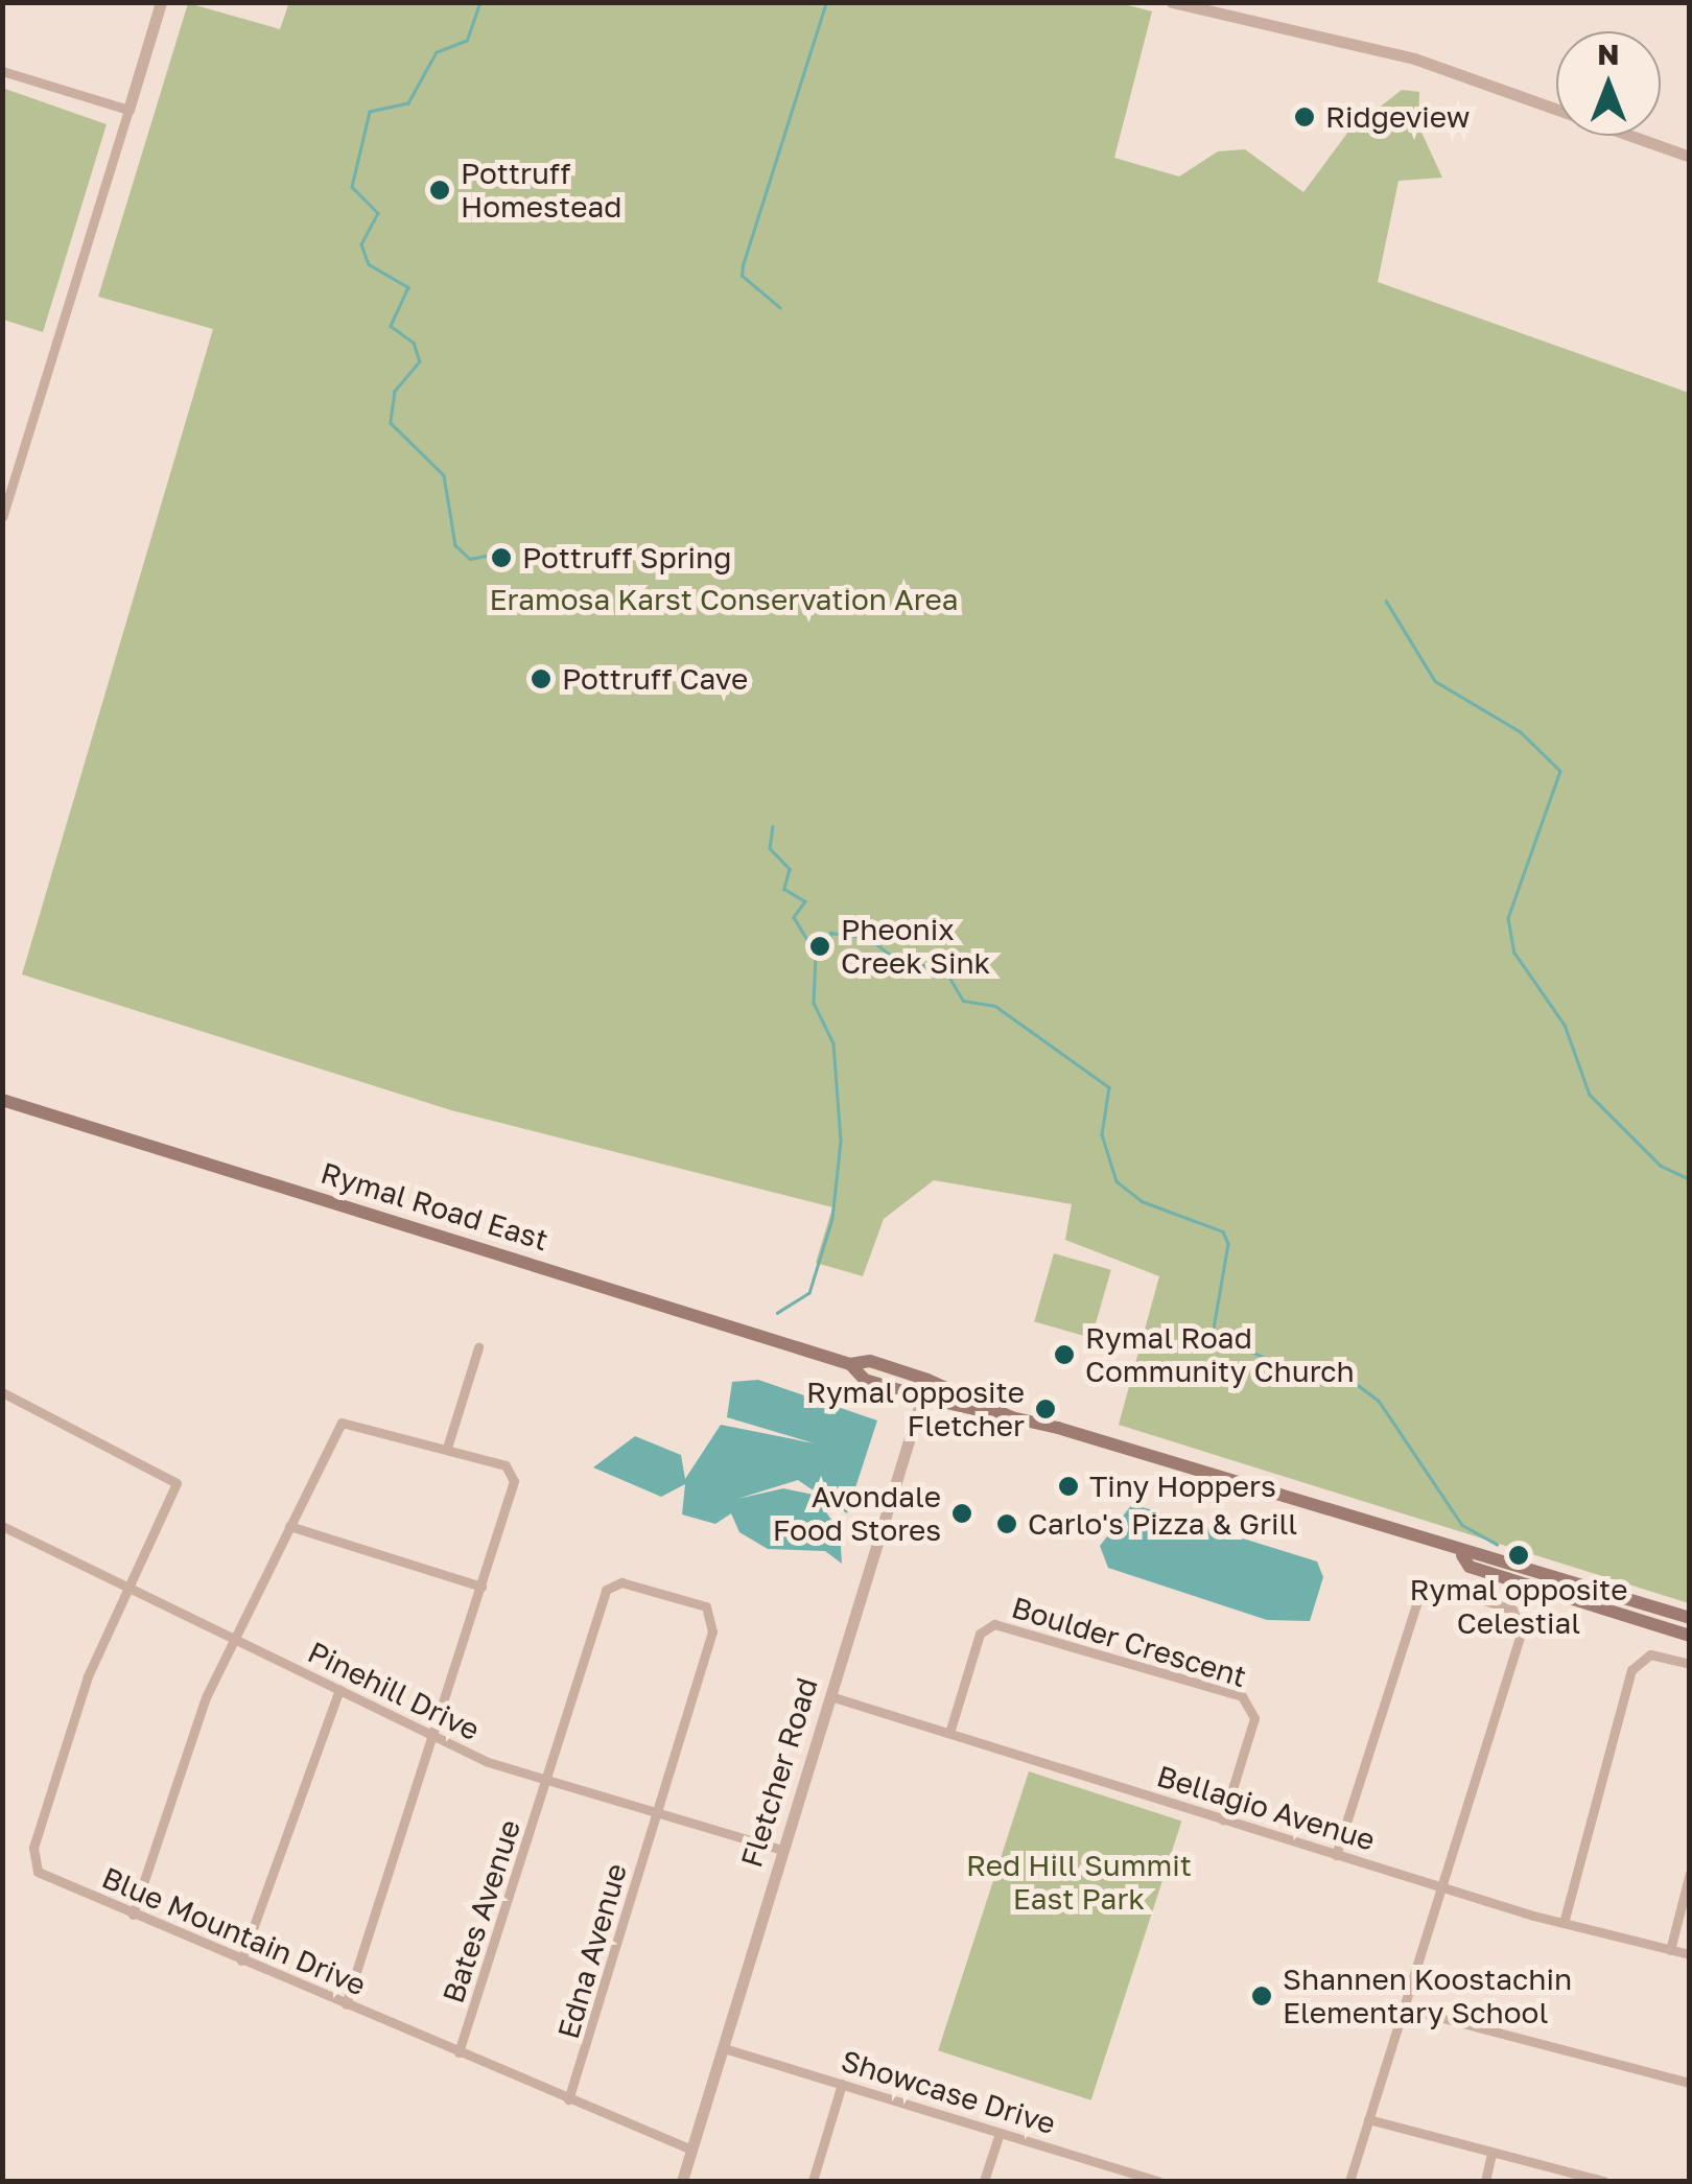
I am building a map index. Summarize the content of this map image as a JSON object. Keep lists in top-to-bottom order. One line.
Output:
{"streets":{"main road":["Rymal Road East"],"street":["Boulder Crescent","Pinehill Drive","Fletcher Road","Bellagio Avenue","Bates Avenue","Blue Mountain Drive","Edna Avenue","Showcase Drive"]},"crossings":[["Rymal Road East","Fletcher Road"],["Boulder Crescent","Bellagio Avenue"],["Pinehill Drive","Fletcher Road"],["Pinehill Drive","Bates Avenue"],["Pinehill Drive","Blue Mountain Drive"],["Pinehill Drive","Edna Avenue"],["Fletcher Road","Bellagio Avenue"],["Fletcher Road","Blue Mountain Drive"],["Fletcher Road","Showcase Drive"],["Bates Avenue","Blue Mountain Drive"],["Bates Avenue","Edna Avenue"],["Blue Mountain Drive","Edna Avenue"]],"parks":["Eramosa Karst Conservation Area","Red Hill Summit East Park"],"places":["Ridgeview","Pottruff Homestead","Pottruff Spring","Pottruff Cave","Pheonix Creek Sink","Rymal Road Community Church","Rymal opposite Fletcher","Tiny Hoppers","Avondale Food Stores","Carlo's Pizza & Grill","Rymal opposite Celestial","Shannen Koostachin Elementary School"],"north":"top"}
